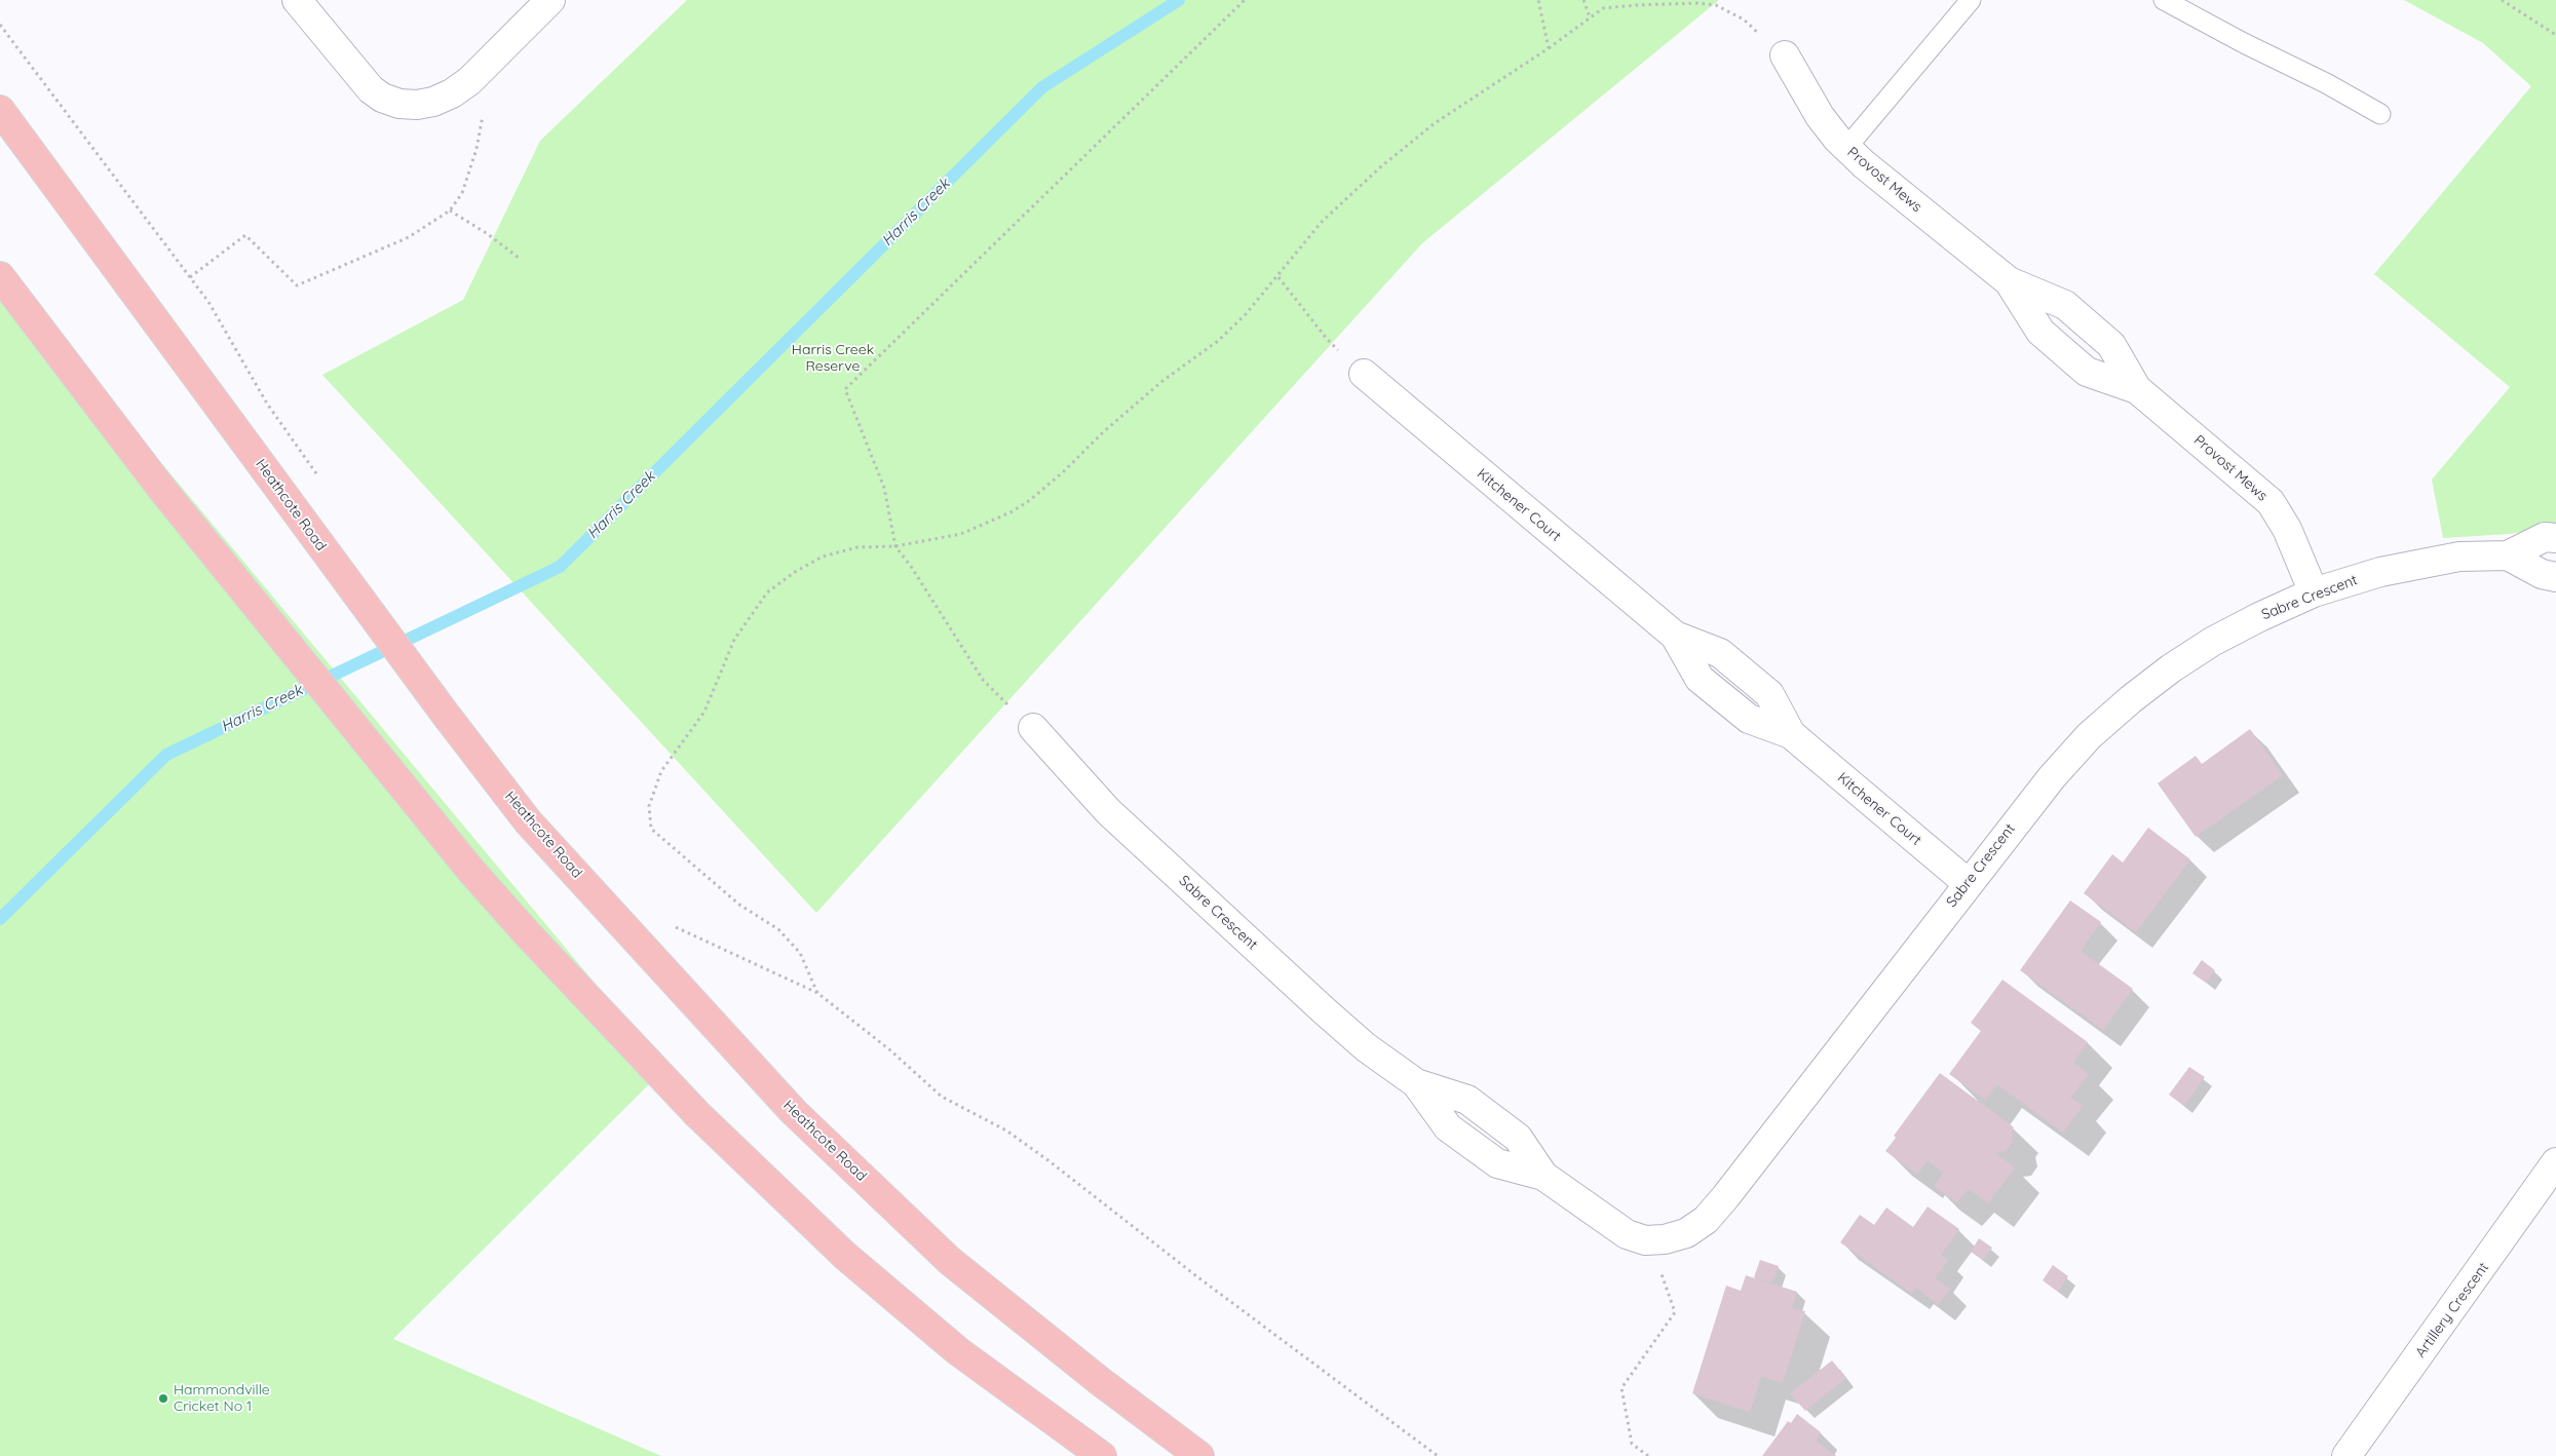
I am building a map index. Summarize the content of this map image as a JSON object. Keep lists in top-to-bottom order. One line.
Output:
{"streets":{"main road":["Heathcote Road"],"street":["Provost Mews","Kitchener Court","Sabre Crescent","Artillery Crescent"]},"crossings":[["Provost Mews","Sabre Crescent"],["Kitchener Court","Sabre Crescent"]],"water":["Harris Creek"],"parks":["Harris Creek Reserve"],"places":["Hammondville Cricket No 1"]}
